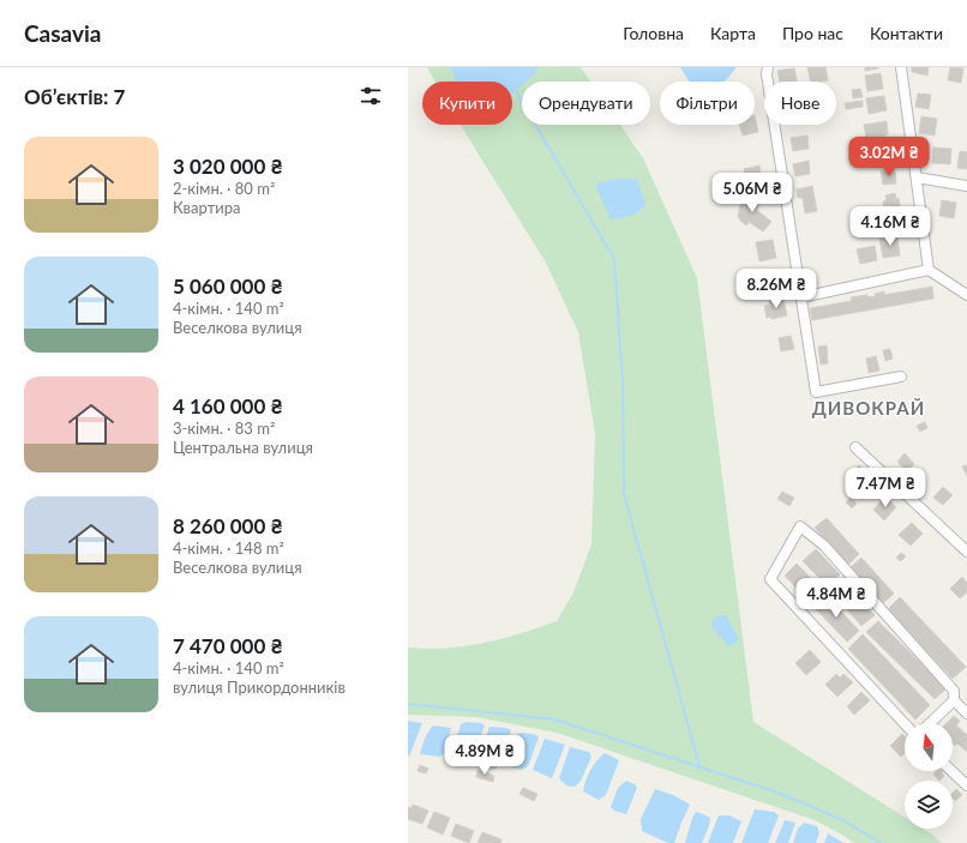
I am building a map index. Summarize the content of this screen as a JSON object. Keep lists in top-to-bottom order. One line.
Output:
{"districts":["ДИВОКРАЙ"],"north":"top","page":{"header":"Casavia","nav":["Головна","Карта","Про нас","Контакти"],"heading":"Об’єктів: 7","chip":["Купити","Орендувати","Фільтри","Нове"],"list":[{"name":"3 020 000 ₴","note":"2-кімн. · 80 m² · Квартира"},{"name":"5 060 000 ₴","note":"4-кімн. · 140 m² · Веселкова вулиця"},{"name":"4 160 000 ₴","note":"3-кімн. · 83 m² · Центральна вулиця"},{"name":"8 260 000 ₴","note":"4-кімн. · 148 m² · Веселкова вулиця"},{"name":"7 470 000 ₴","note":"4-кімн. · 140 m² · вулиця Прикордонників"}],"price":["3.02M ₴","5.06M ₴","4.16M ₴","8.26M ₴","7.47M ₴","4.84M ₴","4.89M ₴"]}}
